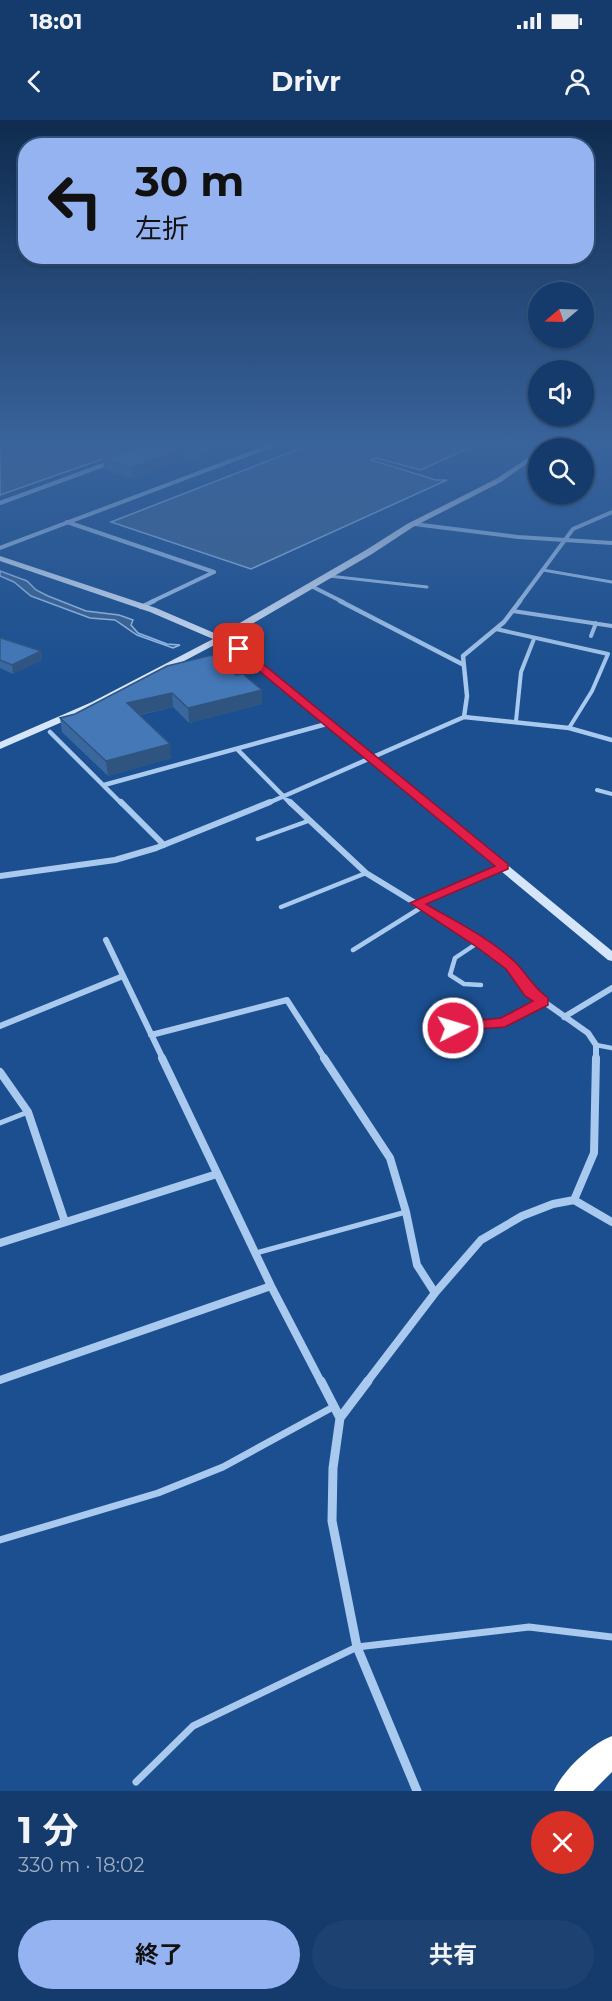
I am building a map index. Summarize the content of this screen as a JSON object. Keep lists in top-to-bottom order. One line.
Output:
{"north":"left","page":{"status":"18:01","header":"Drivr","turn":["30 m","左折"],"heading":["1 分","330 m · 18:02"],"buttons":["終了","共有"]}}
